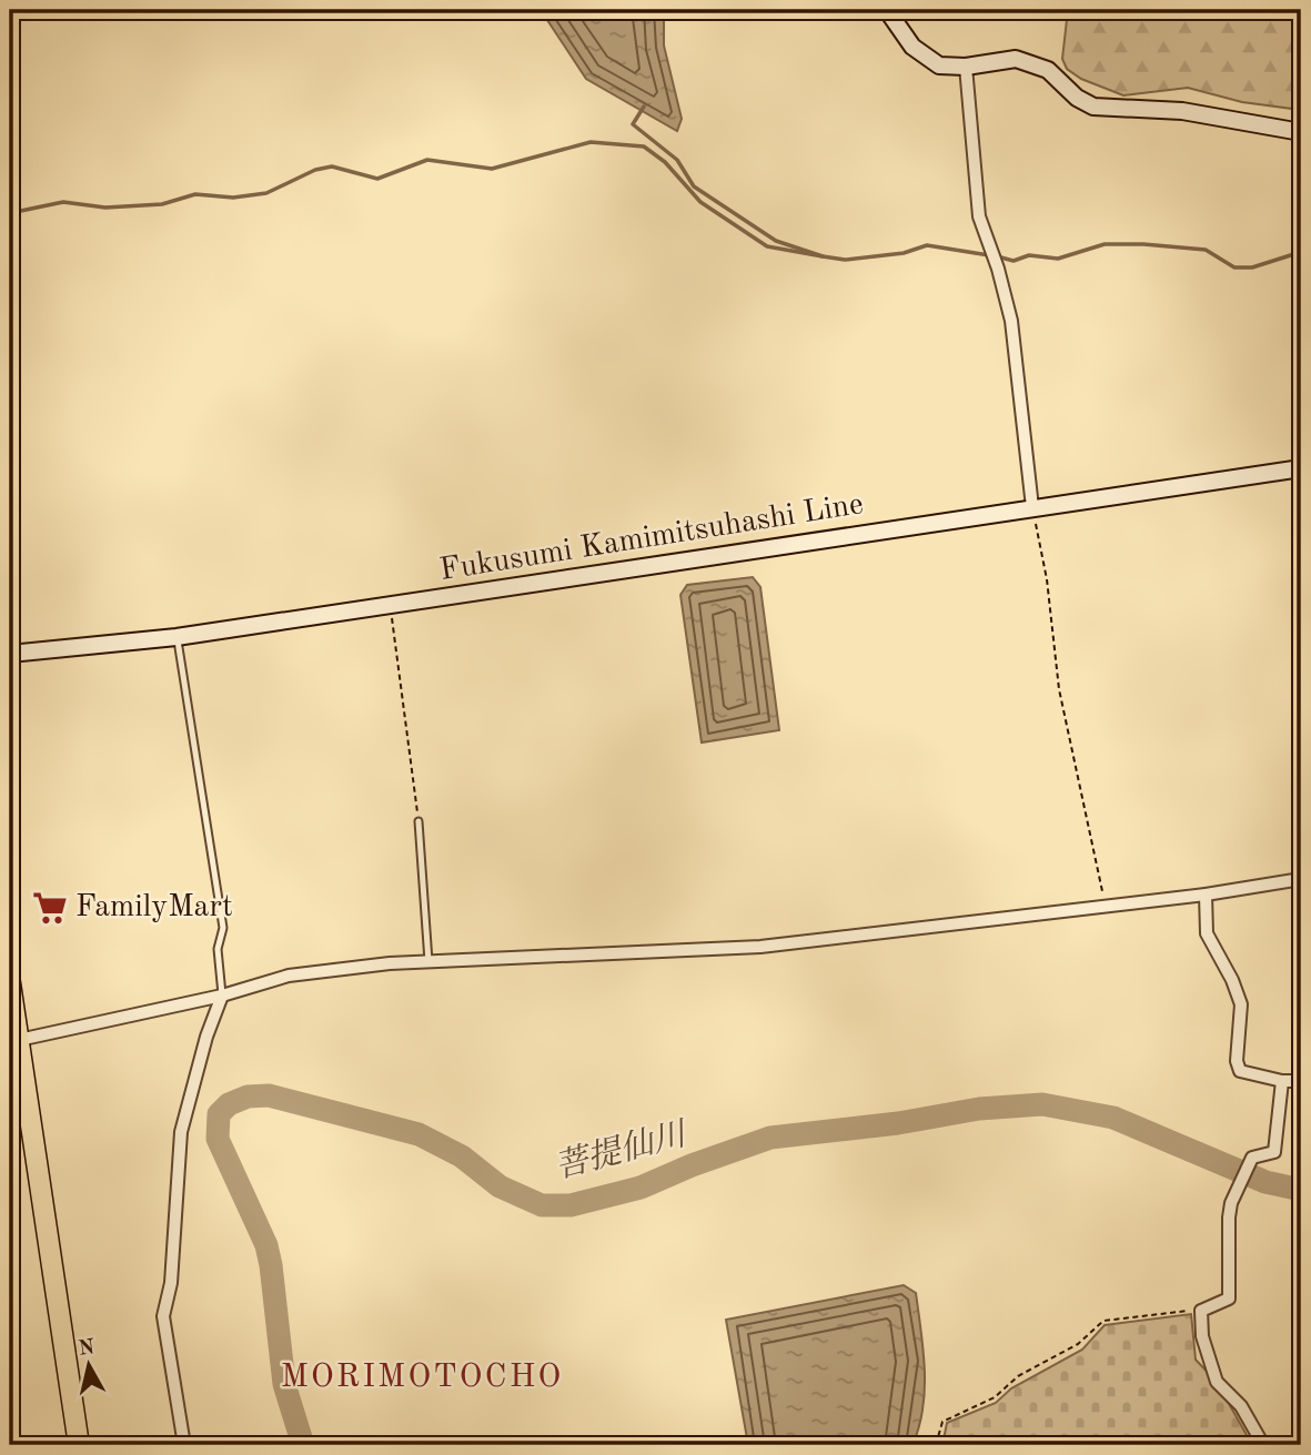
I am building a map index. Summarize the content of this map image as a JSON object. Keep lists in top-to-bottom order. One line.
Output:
{"streets":{"main road":["Fukusumi Kamimitsuhashi Line"]},"districts":["MORIMOTOCHO"],"water":["菩提仙川"],"places":{"supermarket":["FamilyMart"]},"north":"top"}
